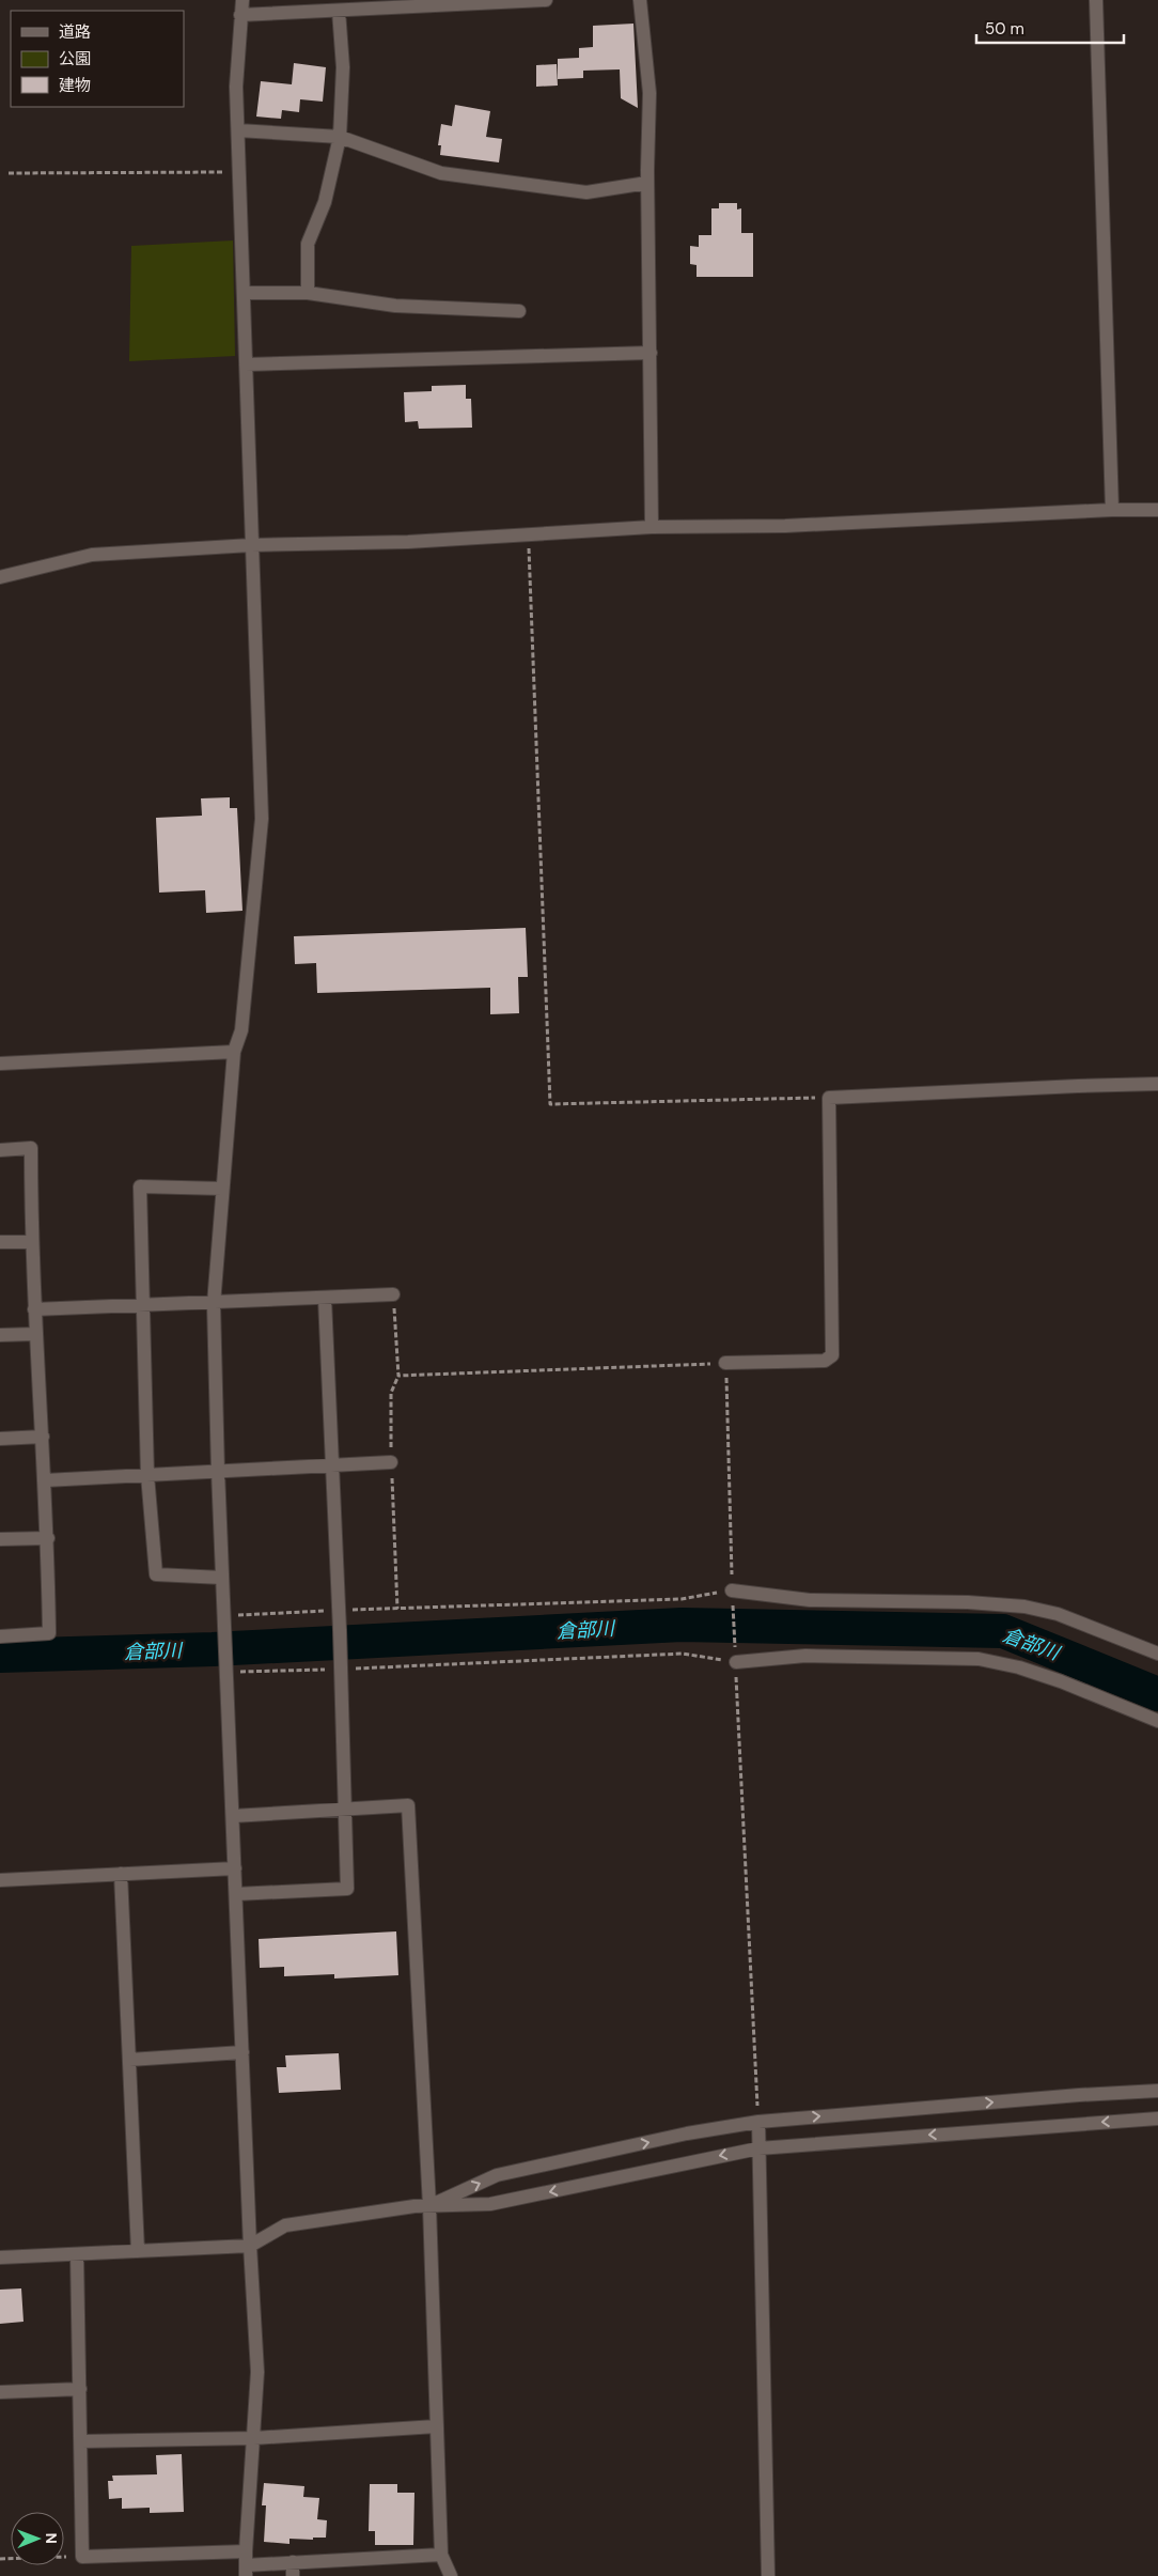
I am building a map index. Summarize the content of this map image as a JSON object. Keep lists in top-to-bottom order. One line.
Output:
{"water":["倉部川"],"legend":["道路","公園","建物"],"scale_bar":"50 m","north":"right"}
